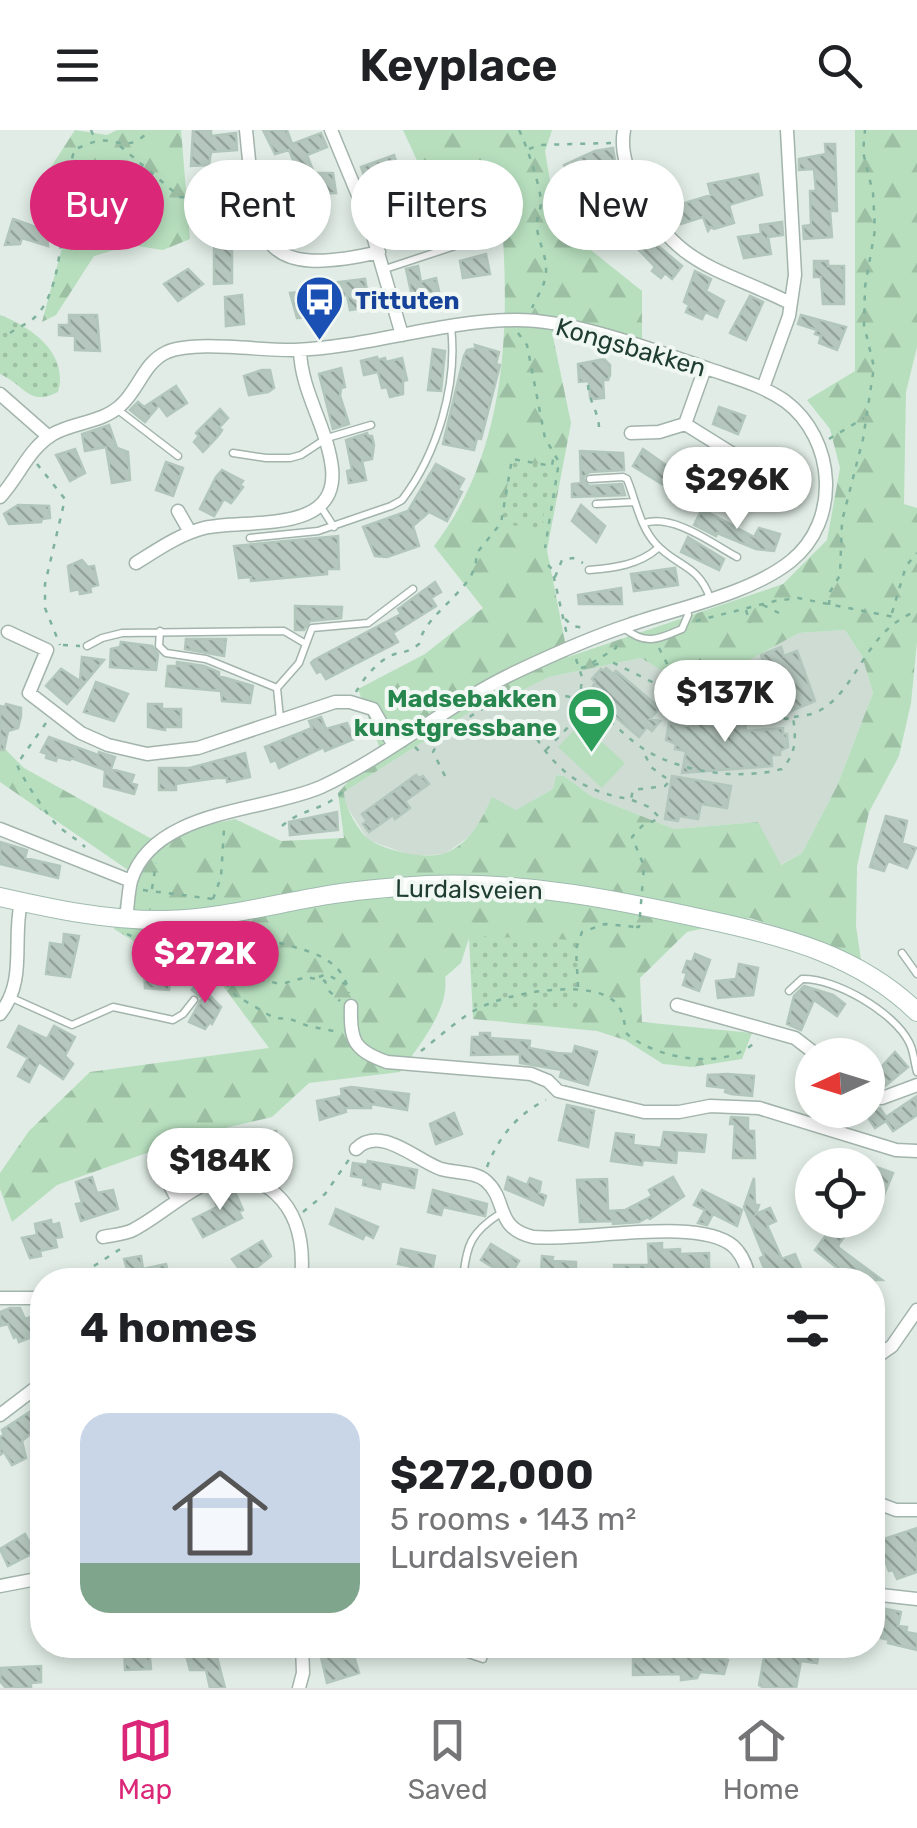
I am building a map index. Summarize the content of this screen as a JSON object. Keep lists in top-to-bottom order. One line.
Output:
{"streets":{"main road":["Lurdalsveien"],"street":["Kongsbakken"]},"places":{"bus stop":["Tittuten"],"sports":["Madsebakken kunstgressbane"]},"north":"left","page":{"header":"Keyplace","chip":["Buy","Rent","Filters","New"],"price":["$296K","$137K","$272K","$184K"],"heading":"4 homes","list":[{"name":"$272,000","note":"5 rooms · 143 m² · Lurdalsveien"}],"tabs":["Map","Saved","Home"]}}
